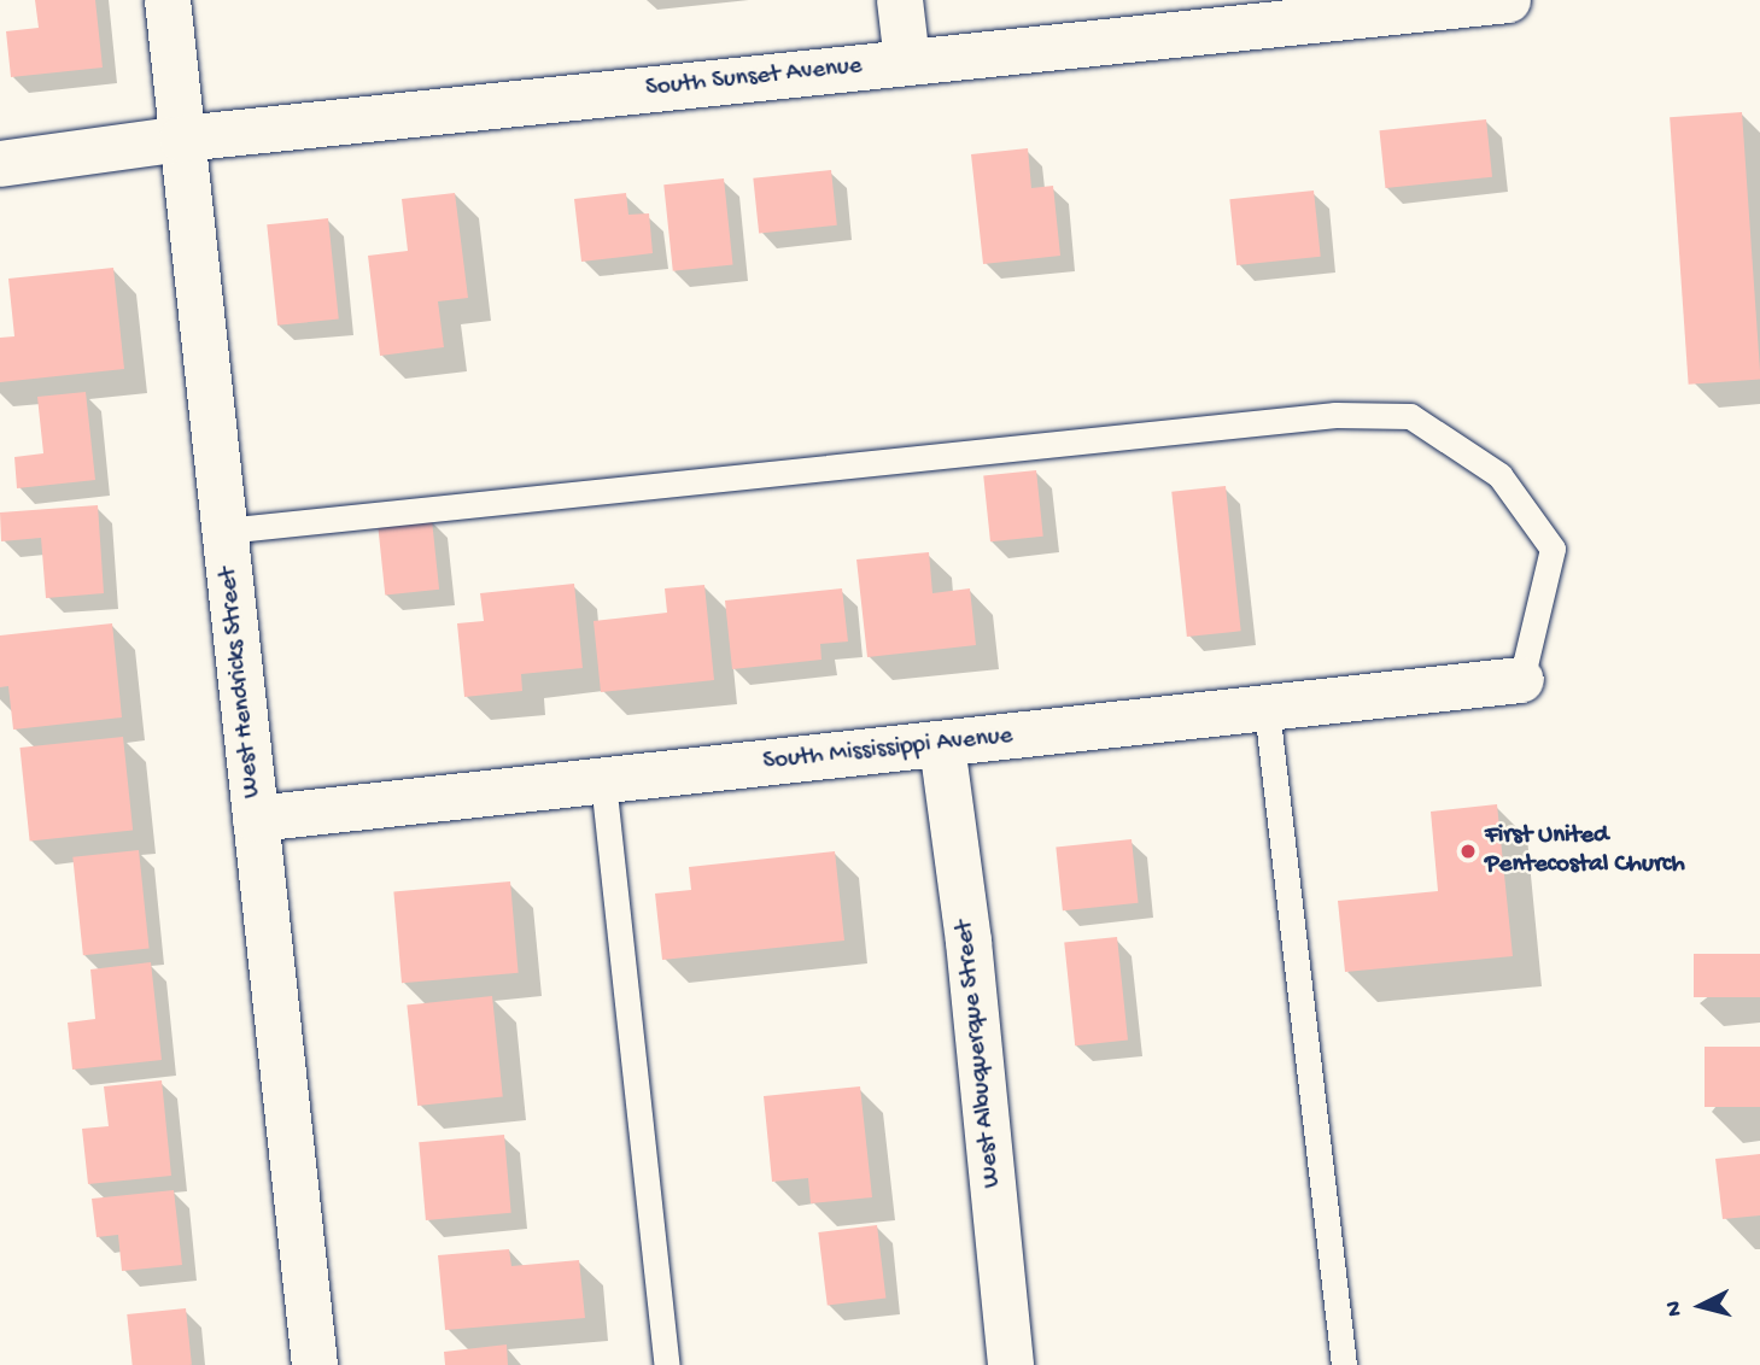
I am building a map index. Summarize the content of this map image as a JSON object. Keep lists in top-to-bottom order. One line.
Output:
{"streets":{"street":["South Sunset Avenue","West Hendricks Street","South Mississippi Avenue","West Albuquerque Street"]},"crossings":[["South Sunset Avenue","West Hendricks Street"],["West Hendricks Street","South Mississippi Avenue"],["South Mississippi Avenue","West Albuquerque Street"]],"places":["First United Pentecostal Church"],"north":"left"}
